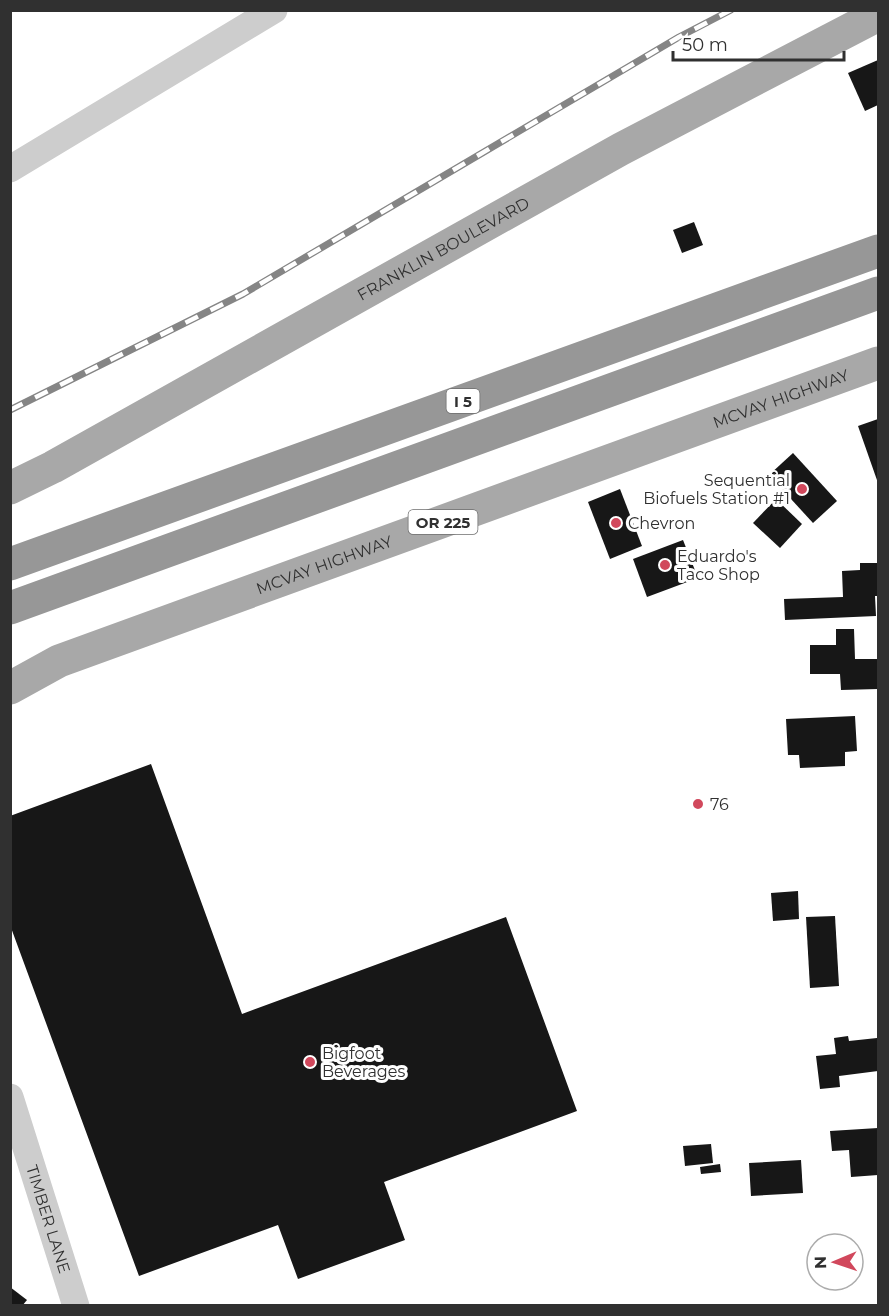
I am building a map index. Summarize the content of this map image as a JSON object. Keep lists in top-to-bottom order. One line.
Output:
{"streets":{"highway":["I 5"],"main road":["FRANKLIN BOULEVARD","MCVAY HIGHWAY","OR 225"],"street":["TIMBER LANE"]},"places":["Sequential Biofuels Station #1","Chevron","Eduardo's Taco Shop","76","Bigfoot Beverages"],"scale_bar":"50 m","north":"left"}
